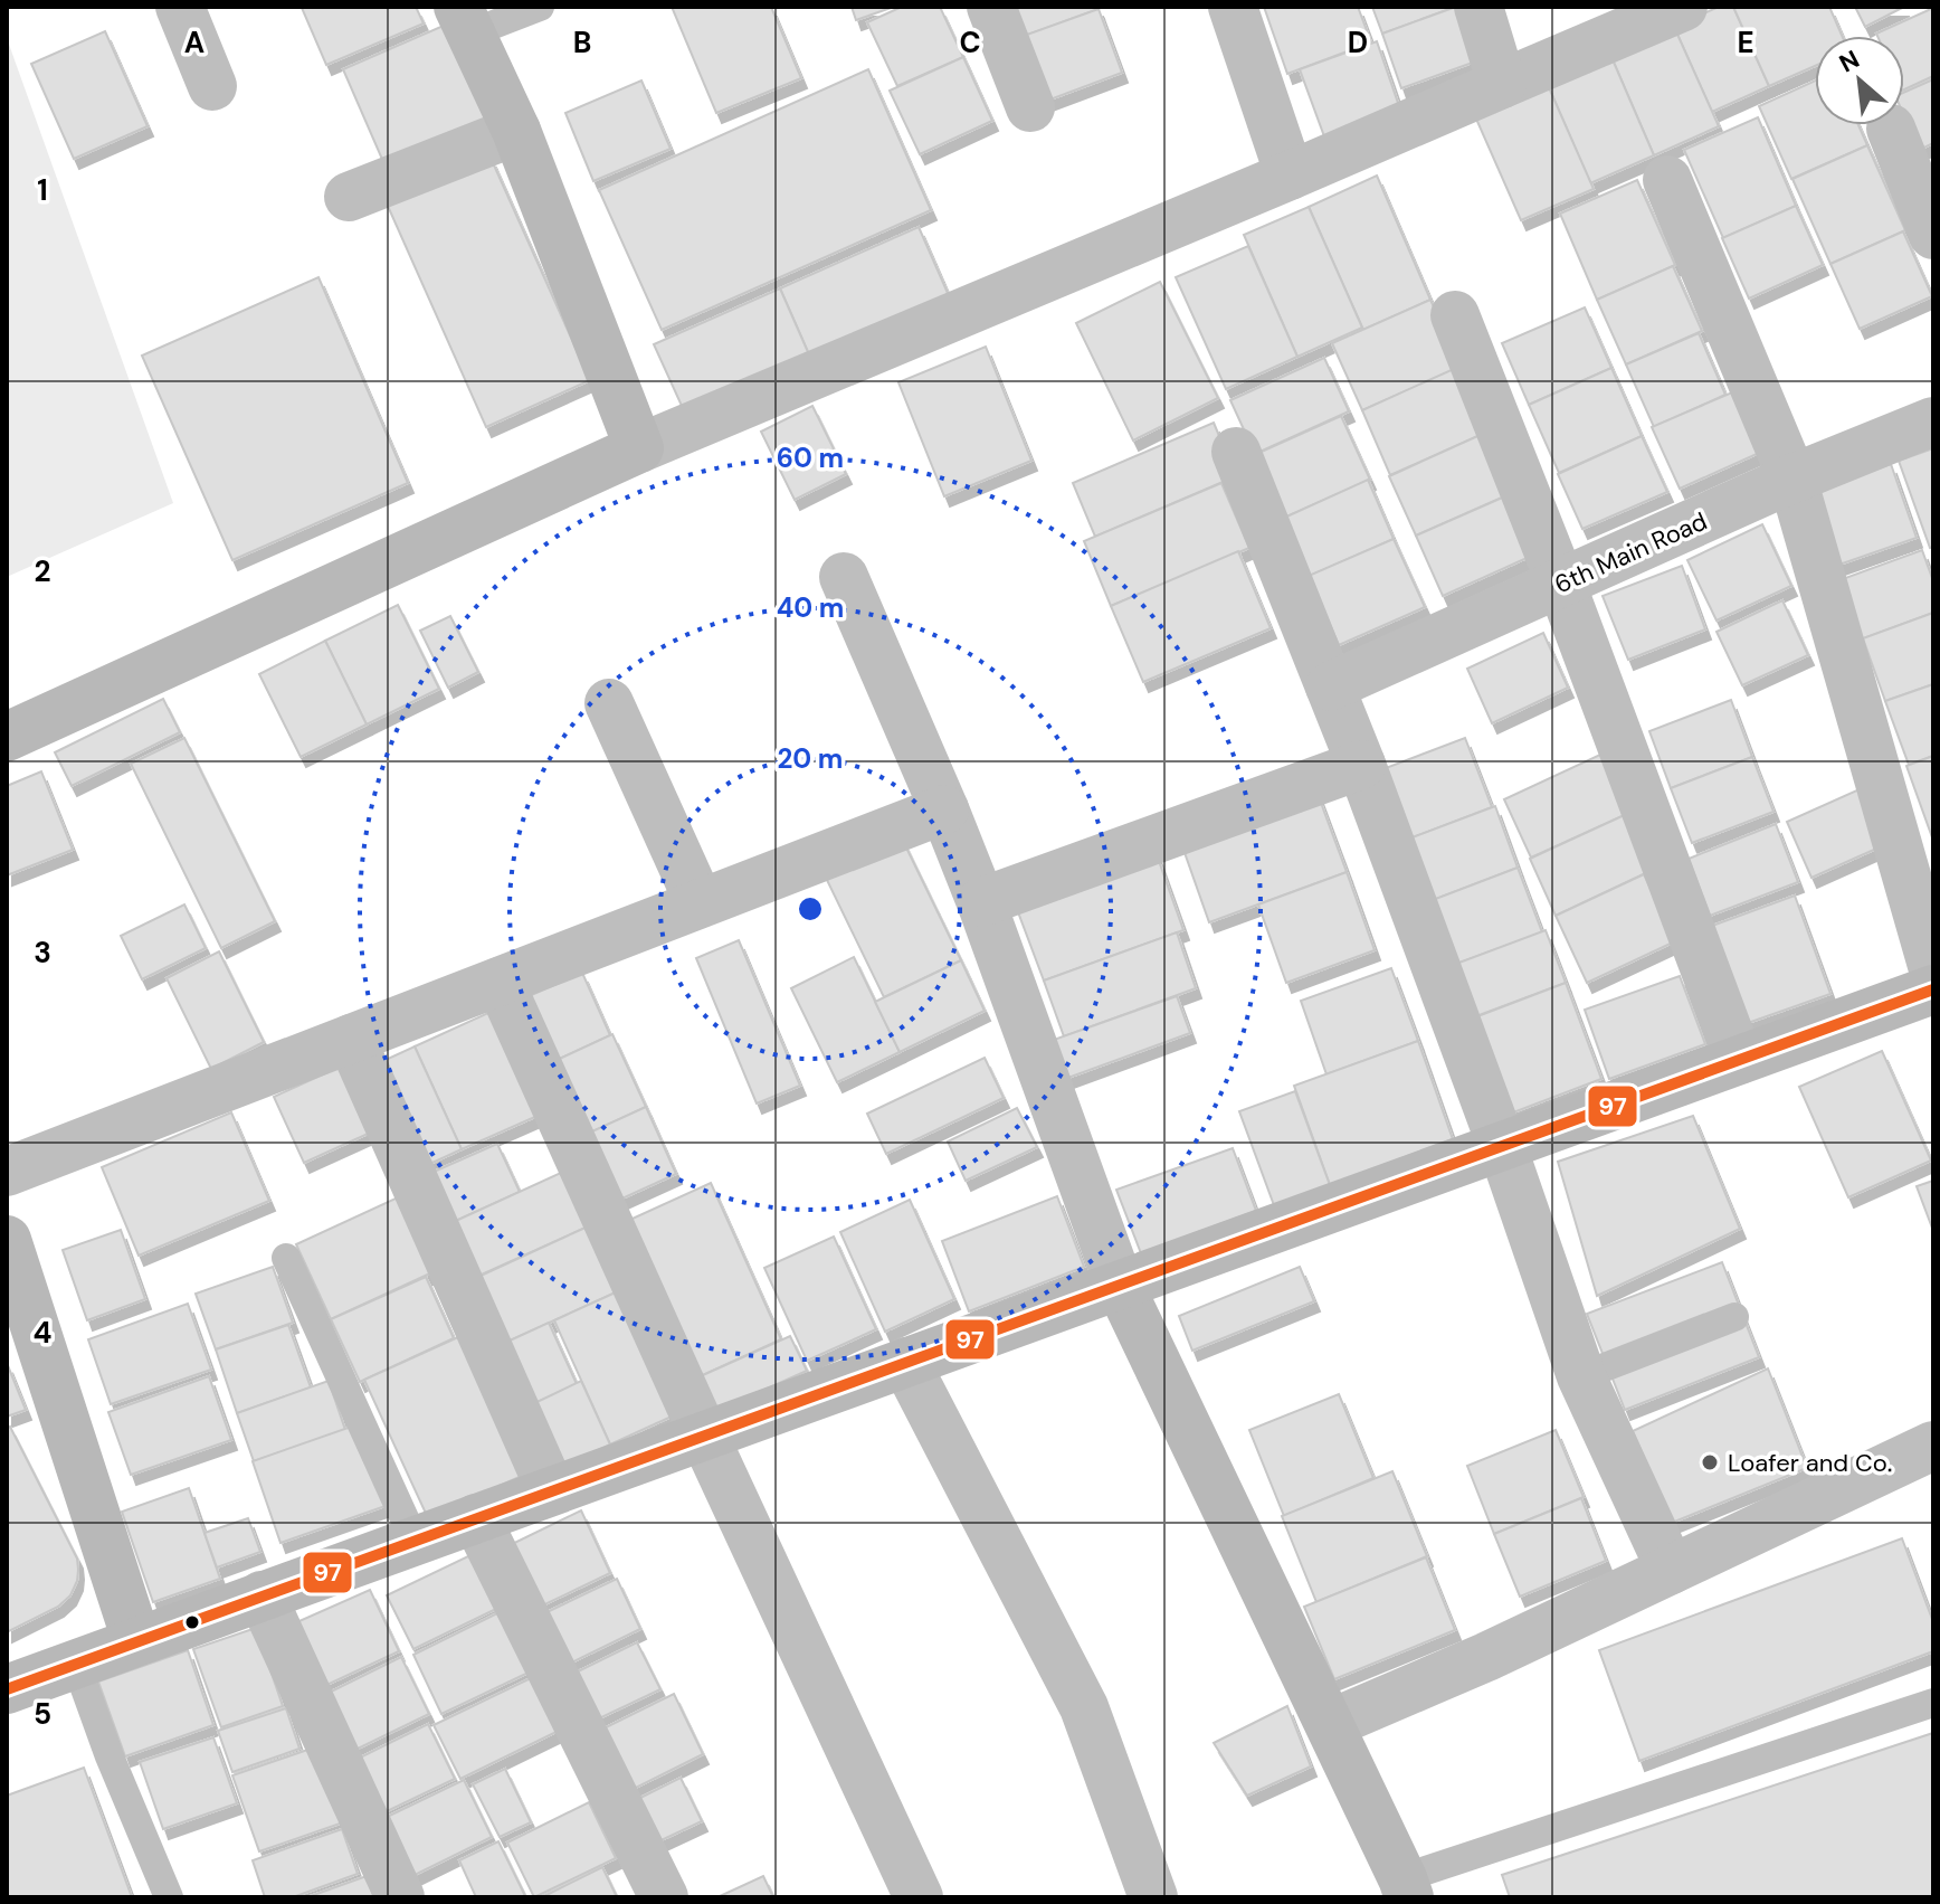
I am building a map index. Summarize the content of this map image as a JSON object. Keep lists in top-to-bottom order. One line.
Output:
{"streets":{"street":["6th Main Road"]},"places":["Loafer and Co."],"lines":["transit line 97"],"north":"top left","grid":{"columns":["A","B","C","D","E"],"rows":["1","2","3","4","5"]},"rings":["60 m","40 m","20 m"]}
